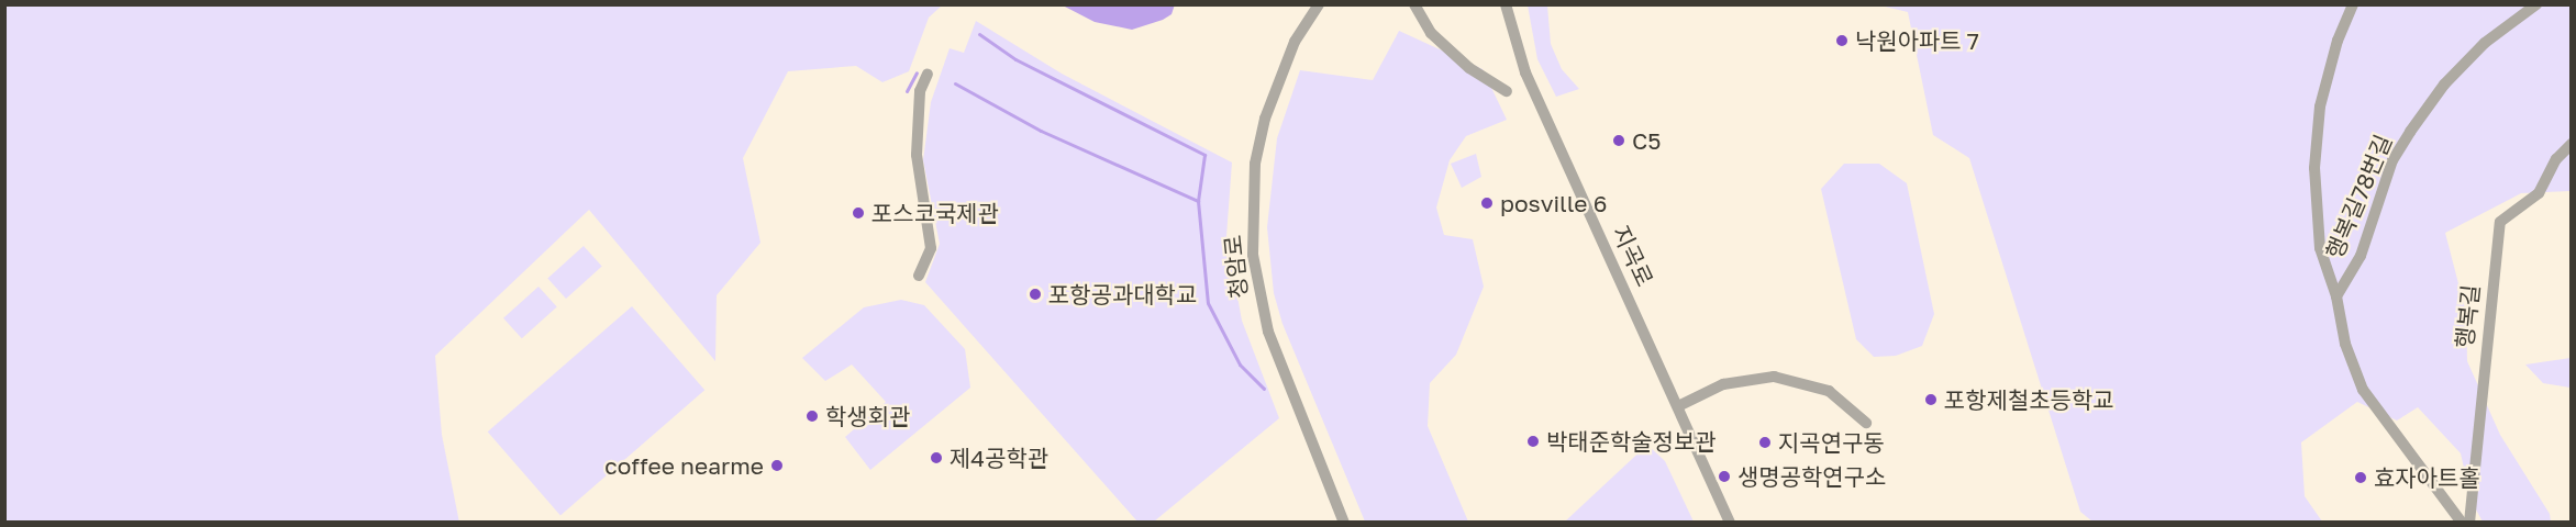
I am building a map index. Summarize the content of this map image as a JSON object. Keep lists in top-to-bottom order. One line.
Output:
{"streets":{"street":["행복길78번길","지곡로","청암로","행복길"]},"places":["낙원아파트 7","C5","posville 6","포스코국제관","포항공과대학교","포항제철초등학교","학생회관","박태준학술정보관","지곡연구동","제4공학관","coffee nearme","생명공학연구소","효자아트홀"]}
